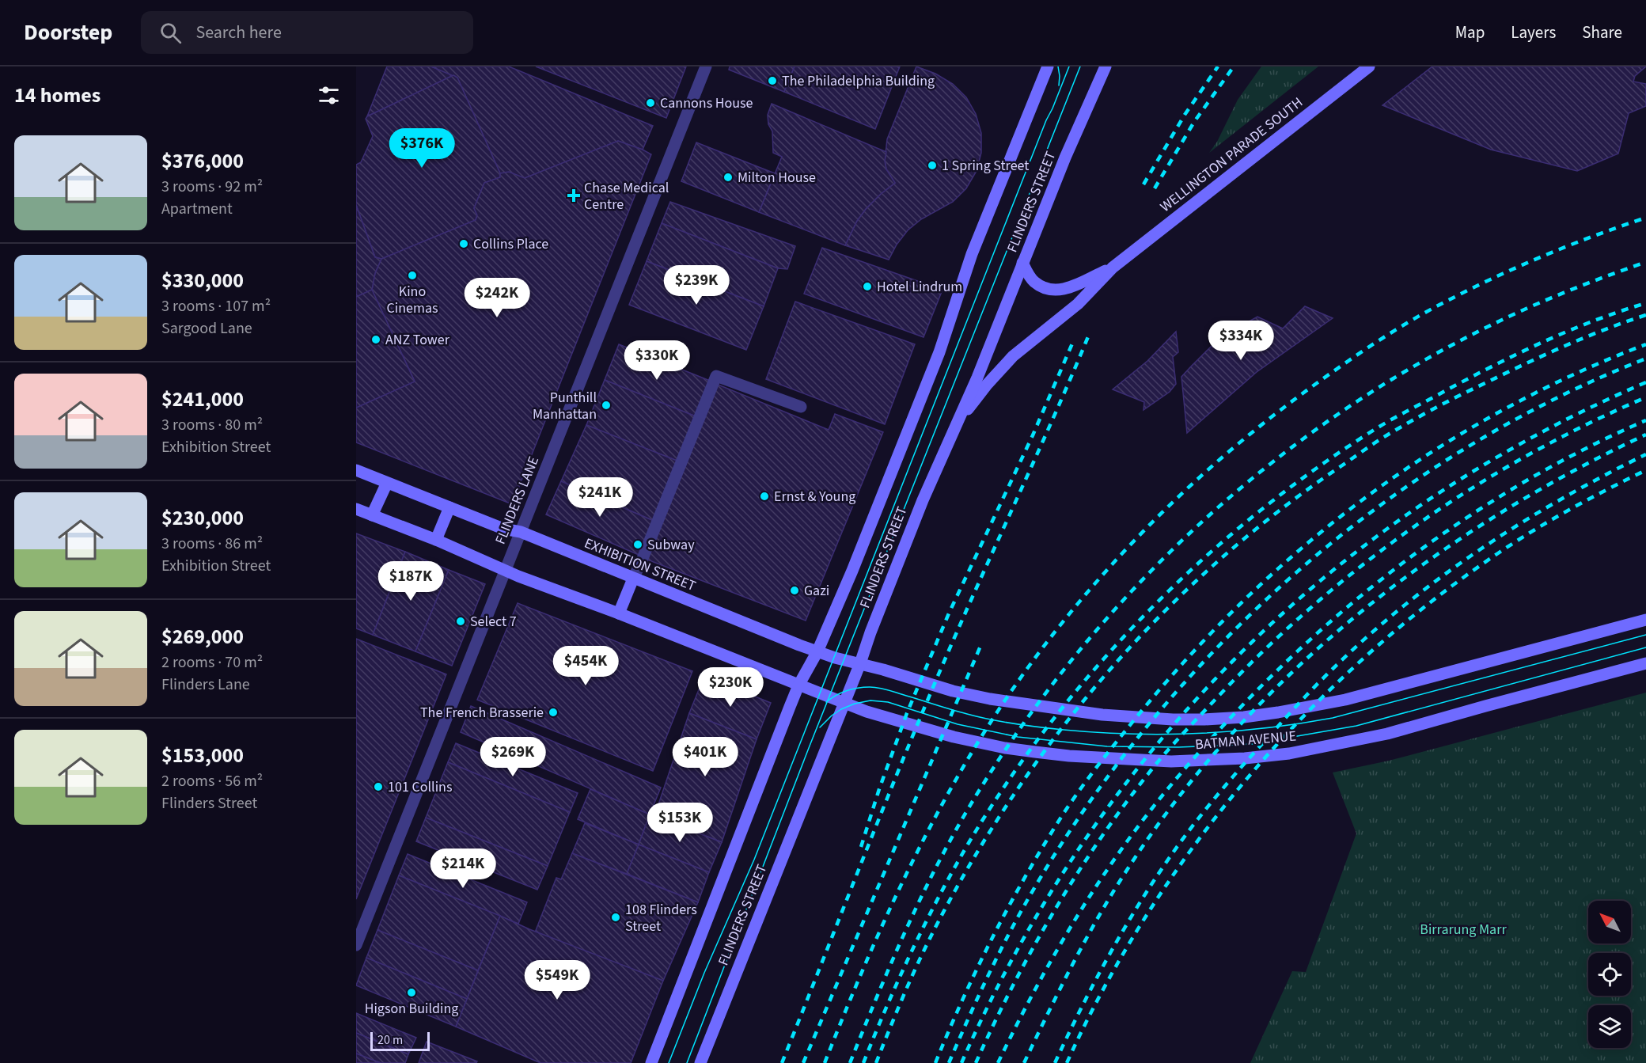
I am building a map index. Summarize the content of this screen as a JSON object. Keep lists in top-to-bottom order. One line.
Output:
{"streets":{"street":["WELLINGTON PARADE SOUTH","FLINDERS STREET","FLINDERS LANE","EXHIBITION STREET","BATMAN AVENUE"]},"crossings":[["WELLINGTON PARADE SOUTH","FLINDERS STREET"],["FLINDERS STREET","EXHIBITION STREET"],["FLINDERS STREET","BATMAN AVENUE"],["FLINDERS LANE","EXHIBITION STREET"],["EXHIBITION STREET","BATMAN AVENUE"]],"parks":["Birrarung Marr"],"places":{"other":["The Philadelphia Building","Cannons House","1 Spring Street","Milton House","Collins Place","Kino Cinemas","Hotel Lindrum","ANZ Tower","Punthill Manhattan","Ernst & Young","Subway","Gazi","Select 7","The French Brasserie","101 Collins","108 Flinders Street","Higson Building"],"health":["Chase Medical Centre"]},"scale_bar":"20 m","north":"top left","page":{"header":"Doorstep","search":"Search here","nav":["Map","Layers","Share"],"heading":"14 homes","list":[{"name":"$376,000","note":"3 rooms · 92 m² · Apartment"},{"name":"$330,000","note":"3 rooms · 107 m² · Sargood Lane"},{"name":"$241,000","note":"3 rooms · 80 m² · Exhibition Street"},{"name":"$230,000","note":"3 rooms · 86 m² · Exhibition Street"},{"name":"$269,000","note":"2 rooms · 70 m² · Flinders Lane"},{"name":"$153,000","note":"2 rooms · 56 m² · Flinders Street"}],"price":["$376K","$239K","$242K","$334K","$330K","$241K","$187K","$454K","$230K","$269K","$401K","$153K","$214K","$549K"],"scale":"20 m"}}
